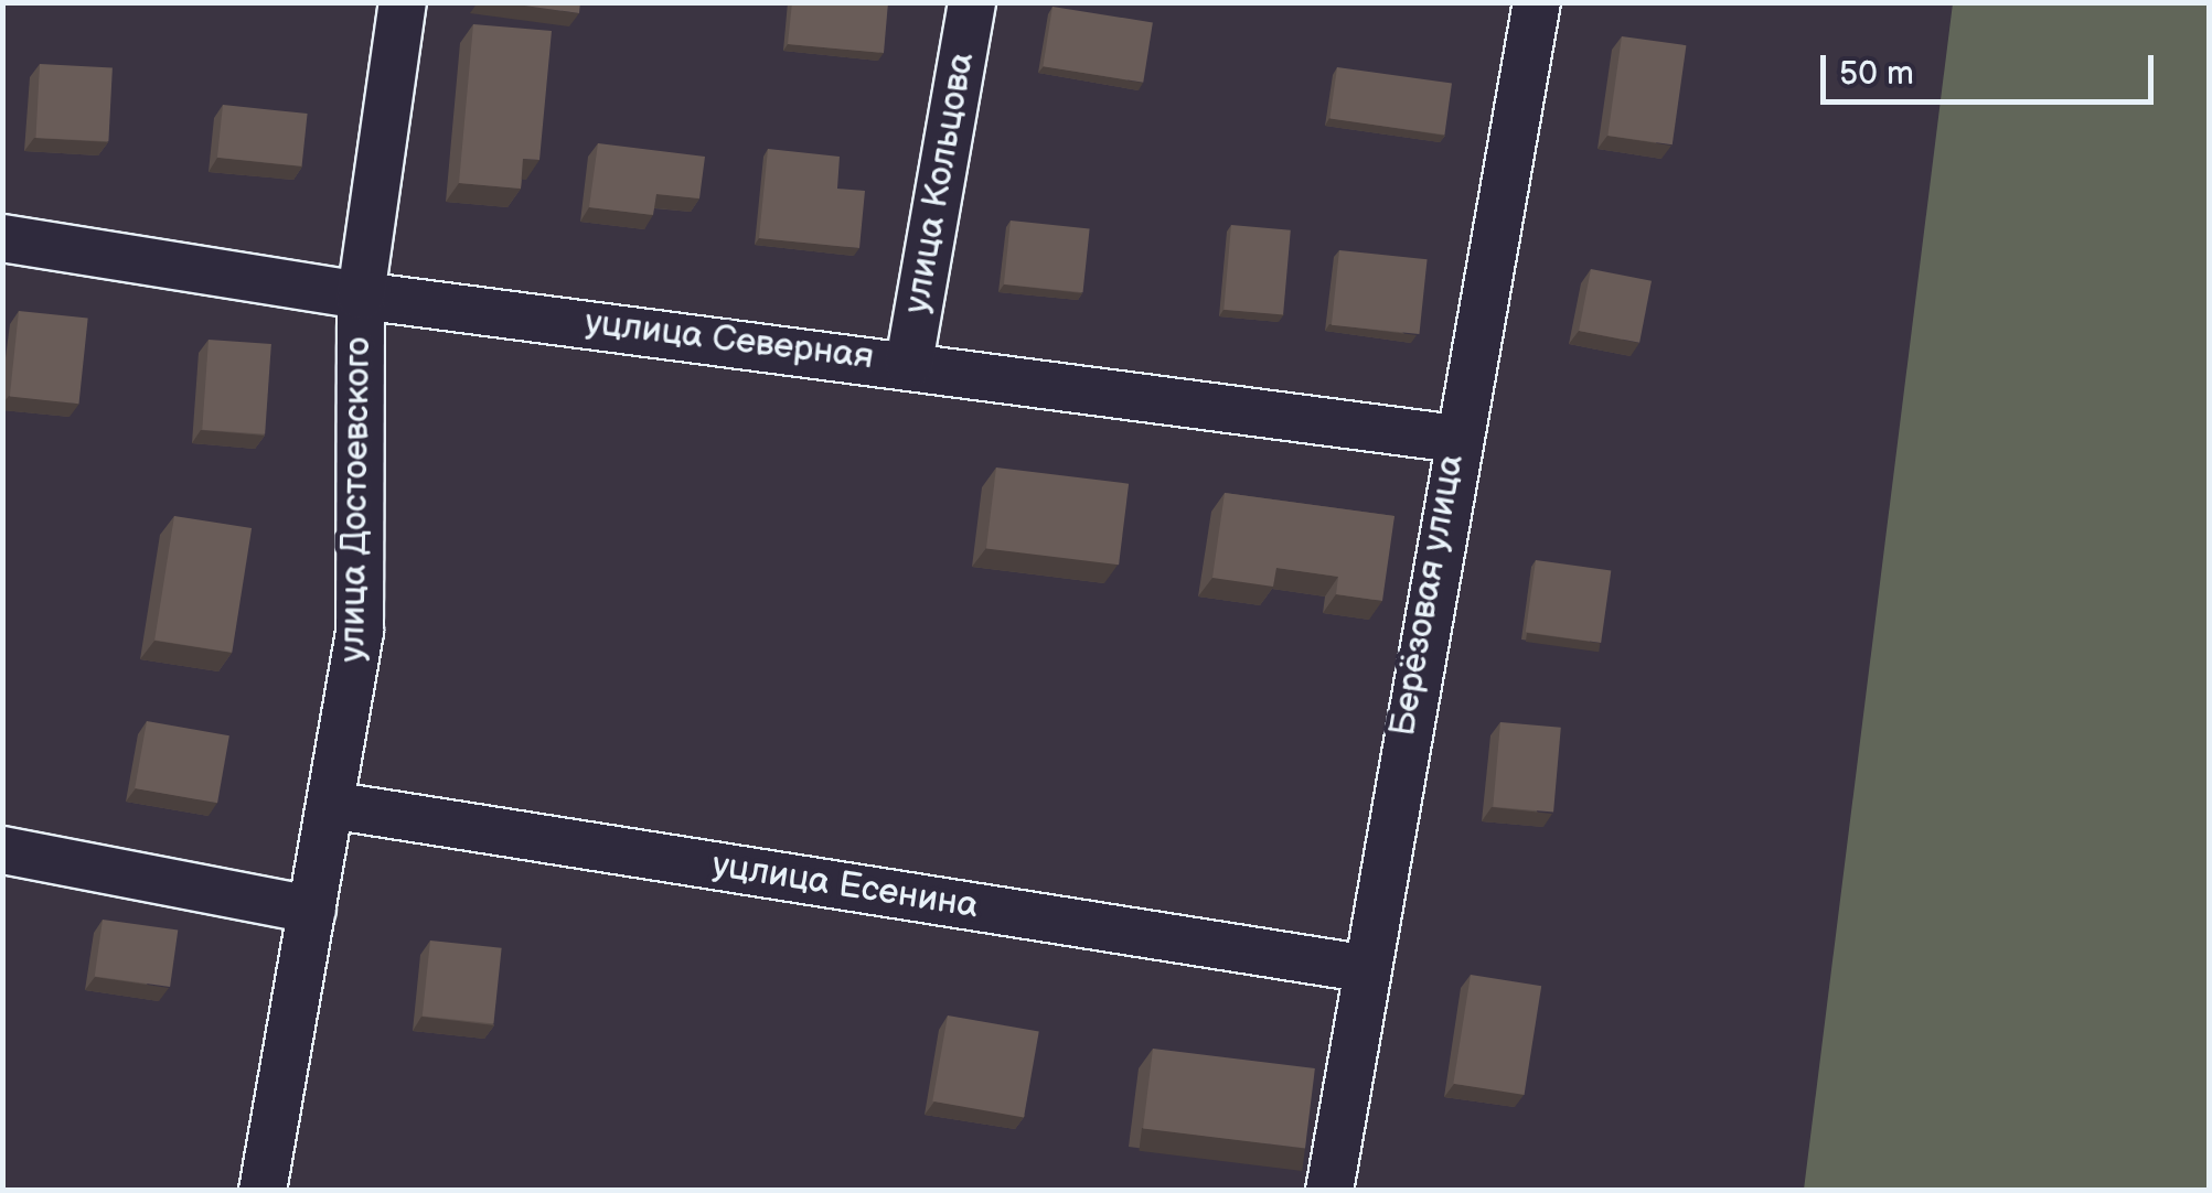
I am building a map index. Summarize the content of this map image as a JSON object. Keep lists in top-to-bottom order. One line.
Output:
{"streets":{"street":["улица Кольцова","уцлица Северная","улица Достоевского","Берёзовая улица","уцлица Есенина"]},"crossings":[["улица Кольцова","уцлица Северная"],["уцлица Северная","улица Достоевского"],["уцлица Северная","Берёзовая улица"],["улица Достоевского","уцлица Есенина"],["Берёзовая улица","уцлица Есенина"]],"scale_bar":"50 m"}
